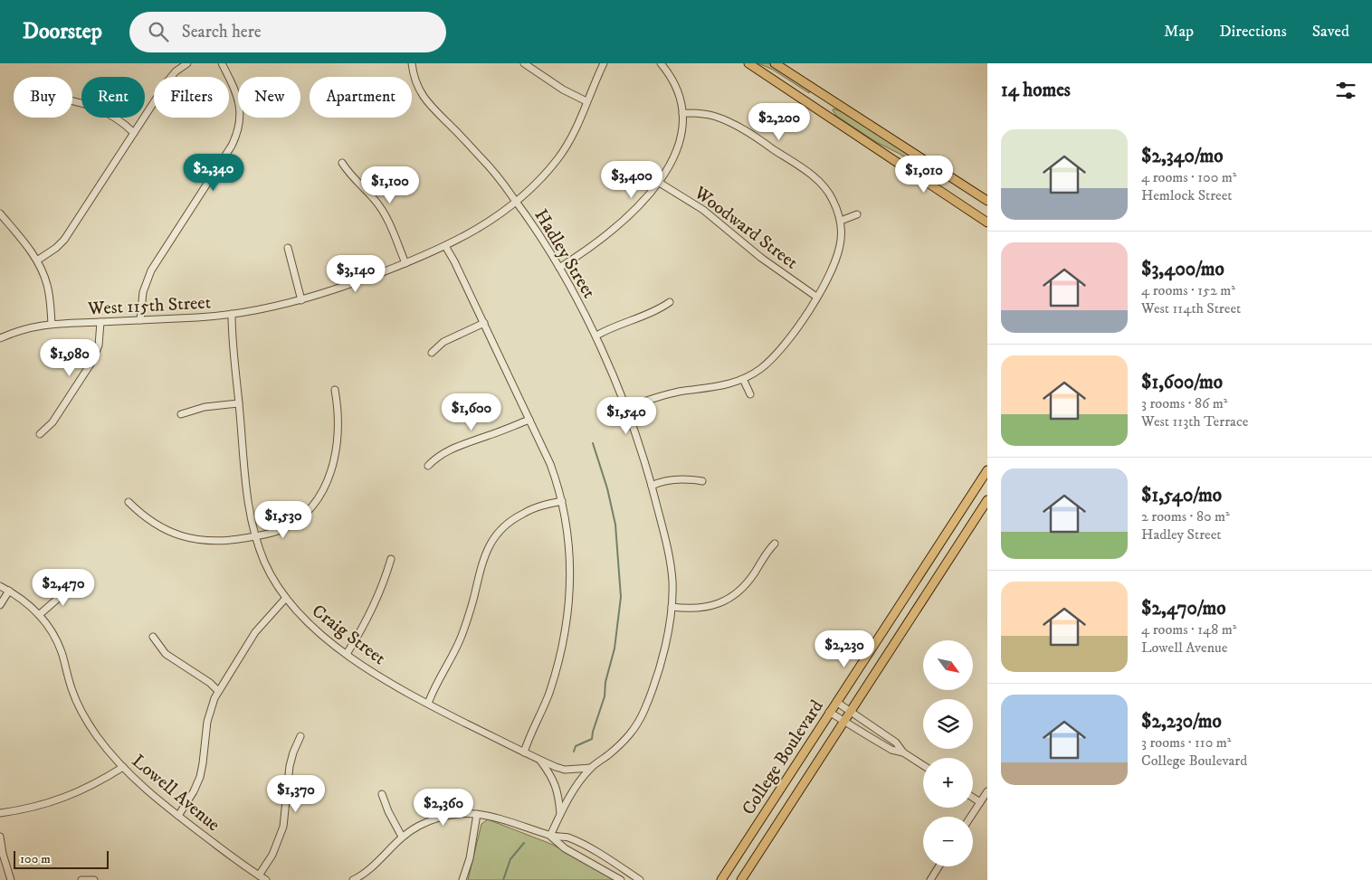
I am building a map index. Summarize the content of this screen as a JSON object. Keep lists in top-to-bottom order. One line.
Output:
{"streets":{"main road":["College Boulevard"],"street":["Woodward Street","Hadley Street","West 115th Street","Craig Street","Lowell Avenue"]},"crossings":[["Hadley Street","West 115th Street"],["Hadley Street","Craig Street"],["West 115th Street","Craig Street"]],"scale_bar":"100 m","north":"bottom right","page":{"header":"Doorstep","search":"Search here","nav":["Map","Directions","Saved"],"heading":"14 homes","chip":["Buy","Rent","Filters","New","Apartment"],"price":["$2,200","$2,340","$1,010","$3,400","$1,100","$3,140","$1,980","$1,600","$1,540","$1,530","$2,470","$2,230","$1,370","$2,360"],"list":[{"name":"$2,340/mo","note":"4 rooms · 100 m² · Hemlock Street"},{"name":"$3,400/mo","note":"4 rooms · 152 m² · West 114th Street"},{"name":"$1,600/mo","note":"3 rooms · 86 m² · West 113th Terrace"},{"name":"$1,540/mo","note":"2 rooms · 80 m² · Hadley Street"},{"name":"$2,470/mo","note":"4 rooms · 148 m² · Lowell Avenue"},{"name":"$2,230/mo","note":"3 rooms · 110 m² · College Boulevard"}],"map_buttons":["+","−"],"scale":"100 m"}}
